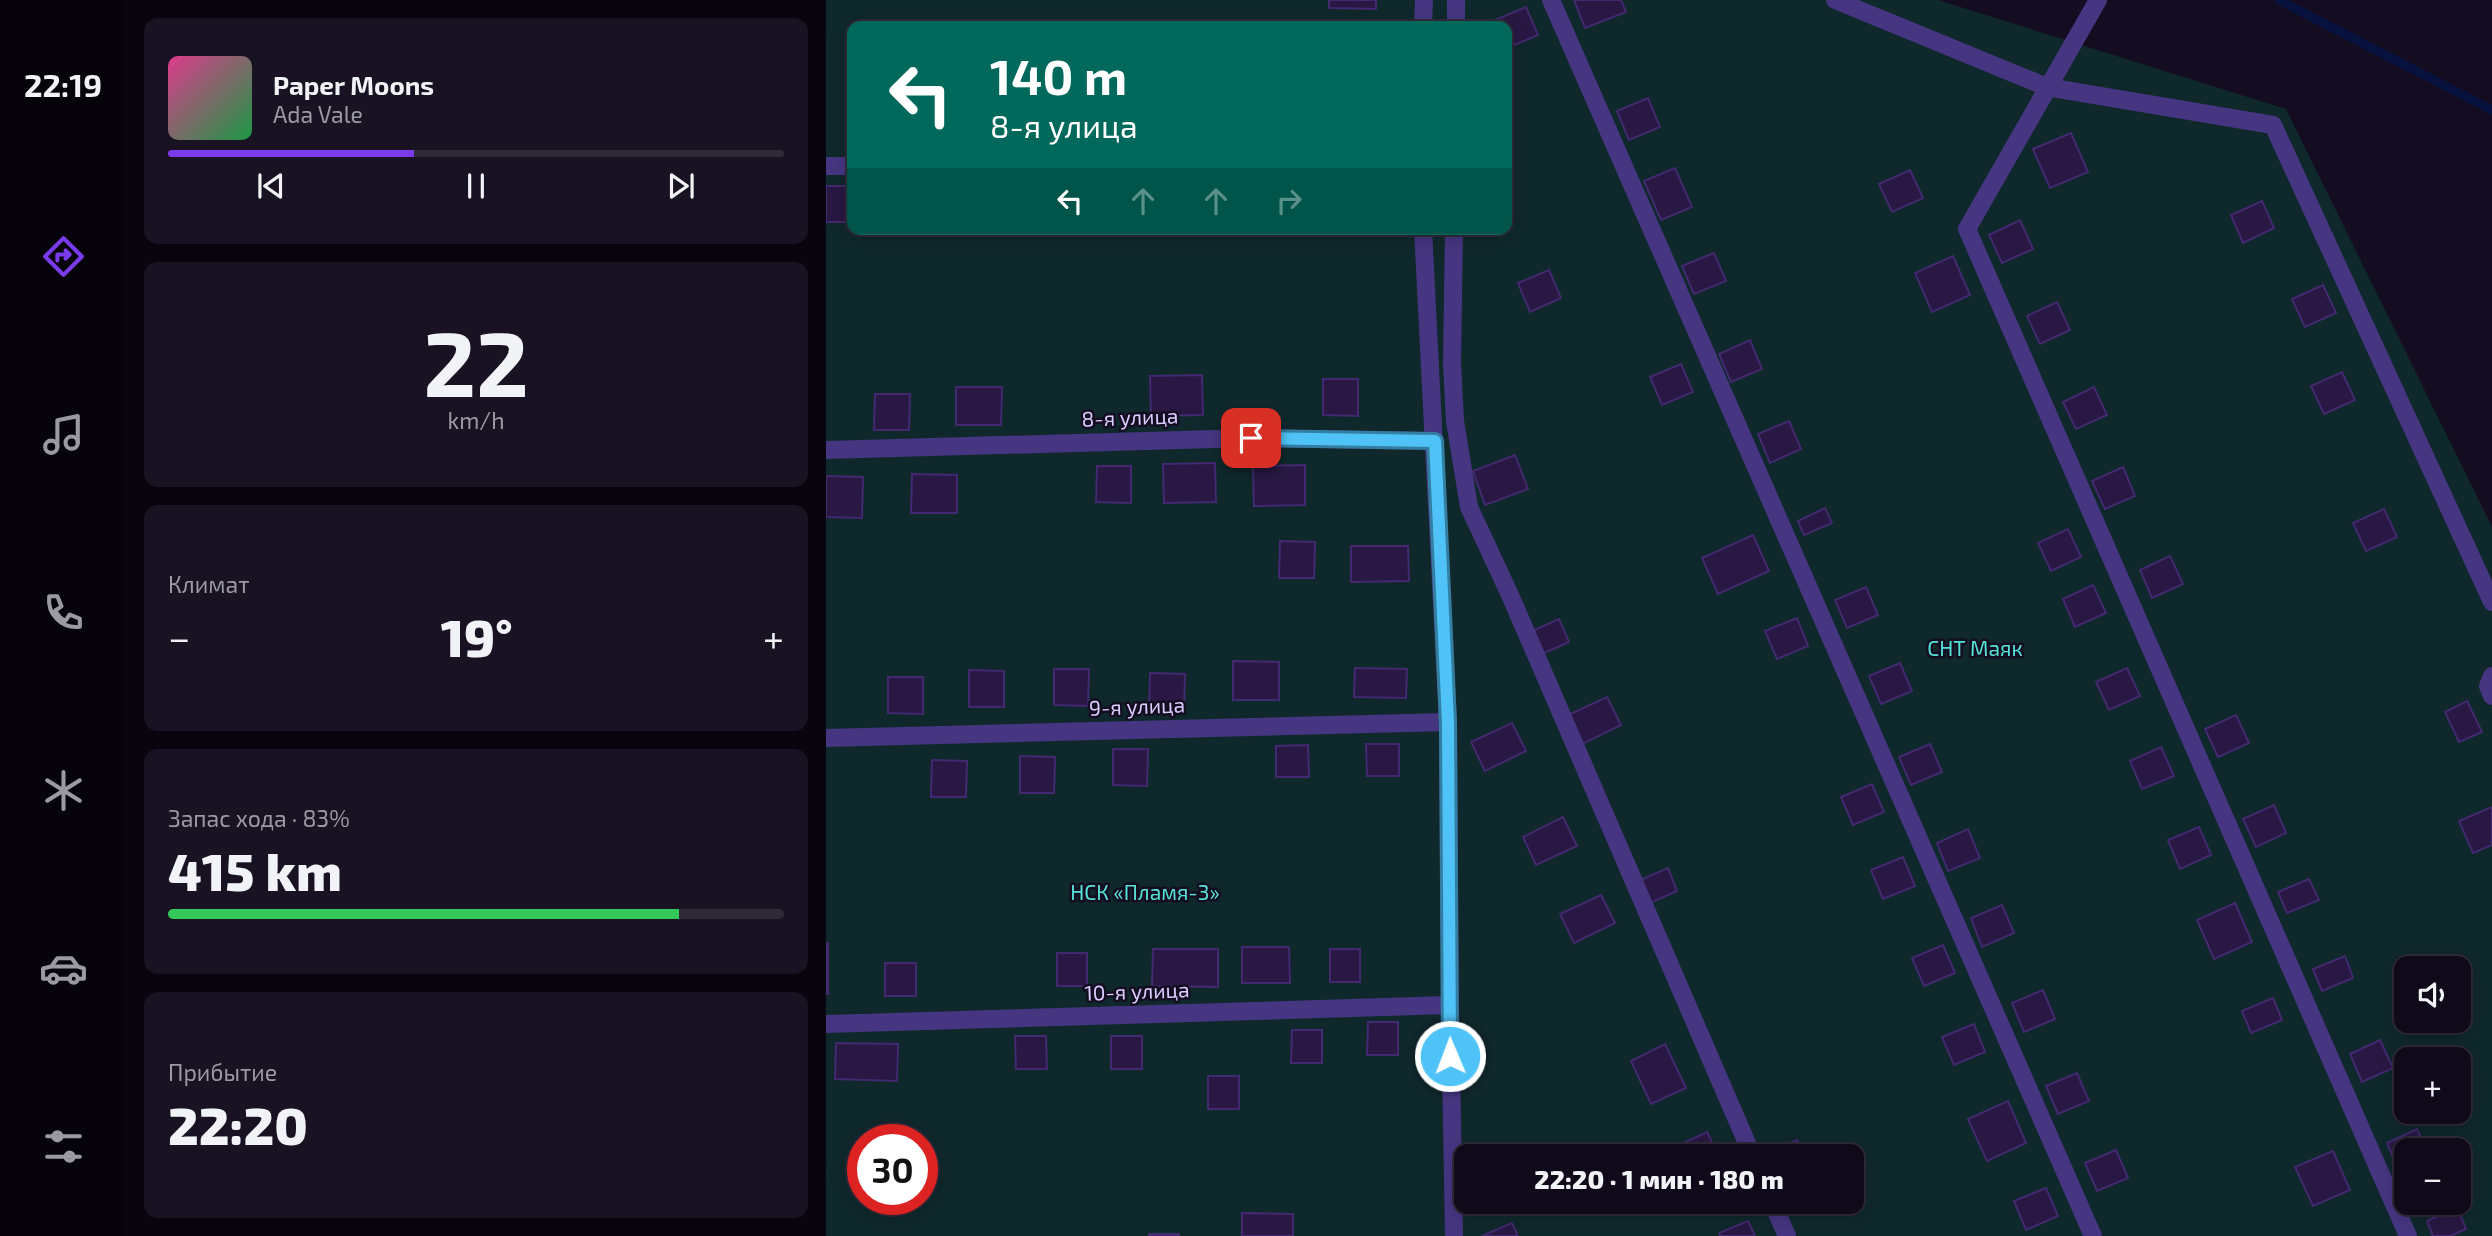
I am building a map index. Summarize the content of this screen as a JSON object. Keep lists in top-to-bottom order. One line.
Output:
{"streets":{"street":["8-я улица","9-я улица","10-я улица"]},"parks":["СНТ Маяк","НСК «Пламя-3»"],"page":{"tabs":"22:19","turn":["140 m","8-я улица"],"song":["Paper Moons","Ada Vale"],"tile":[["22","km/h"],"Климат",["Запас хода · 83%","415 km"],["Прибытие","22:20"]],"heat":["−","19°","+"],"map_buttons":["+","−"],"limit":"30","trip":"22:20 · 1 мин · 180 m"}}
